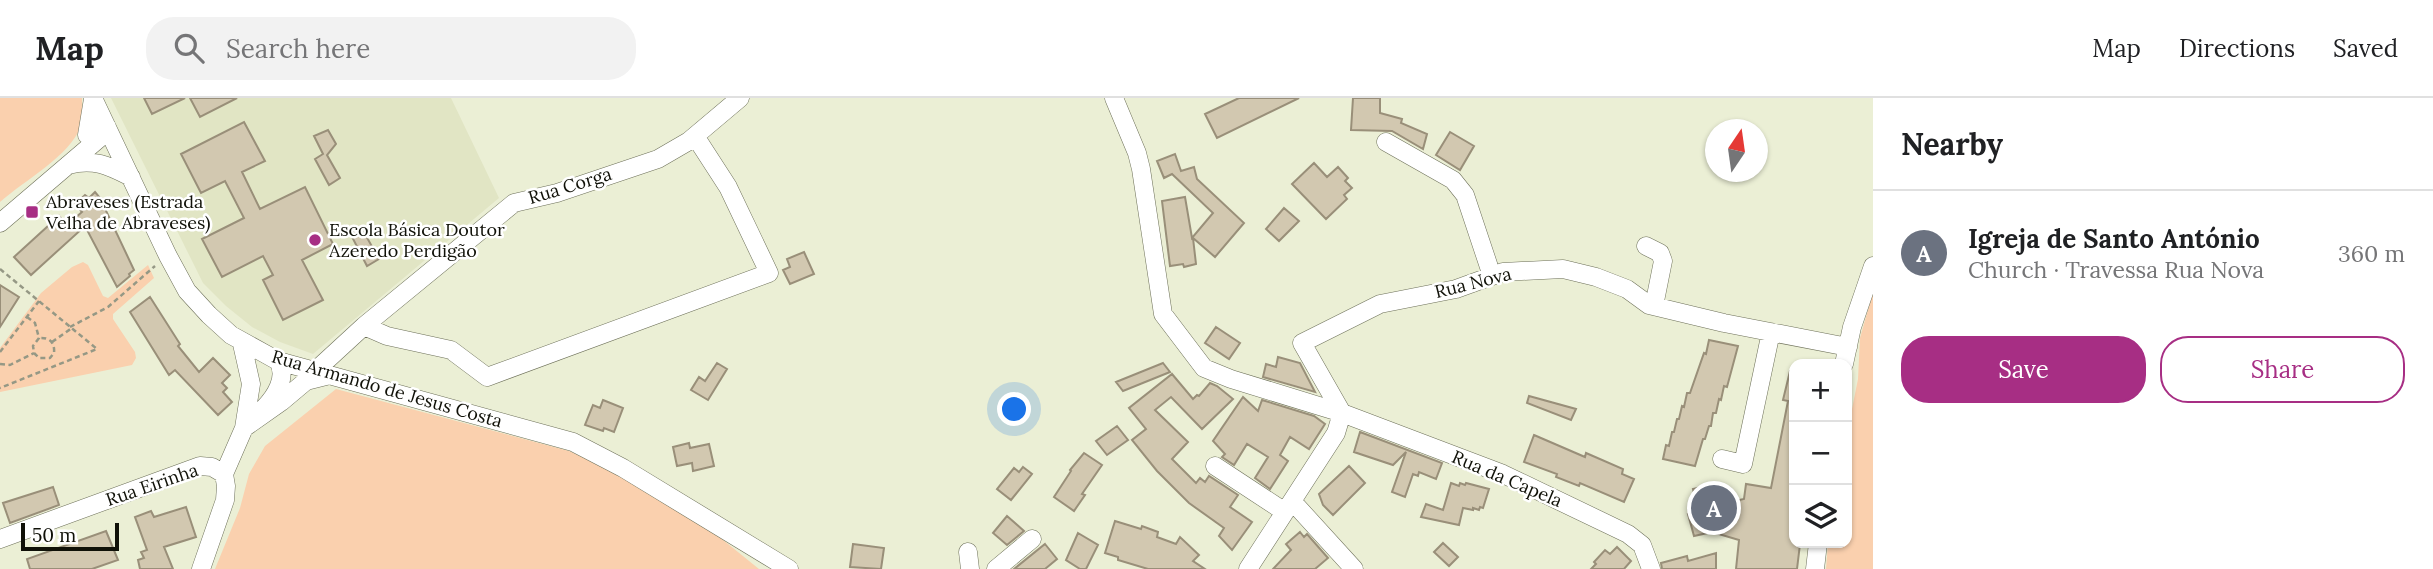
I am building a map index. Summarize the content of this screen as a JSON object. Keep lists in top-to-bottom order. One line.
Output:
{"streets":{"street":["Rua Corga","Rua Nova","Rua Armando de Jesus Costa","Rua da Capela","Rua Eirinha"]},"crossings":[["Rua Corga","Rua Armando de Jesus Costa"],["Rua Nova","Rua da Capela"]],"places":{"transit":["Abraveses (Estrada Velha de Abraveses)"],"other":["Escola Básica Doutor Azeredo Perdigão"]},"scale_bar":"50 m","north":"top","page":{"header":"Map","search":"Search here","nav":["Map","Directions","Saved"],"heading":"Nearby","list":[{"mark":"A","name":"Igreja de Santo António","note":"Church · Travessa Rua Nova","value":"360 m"}],"buttons":["Save","Share"],"map_buttons":["+","−"],"pins":"A","scale":"50 m"}}
